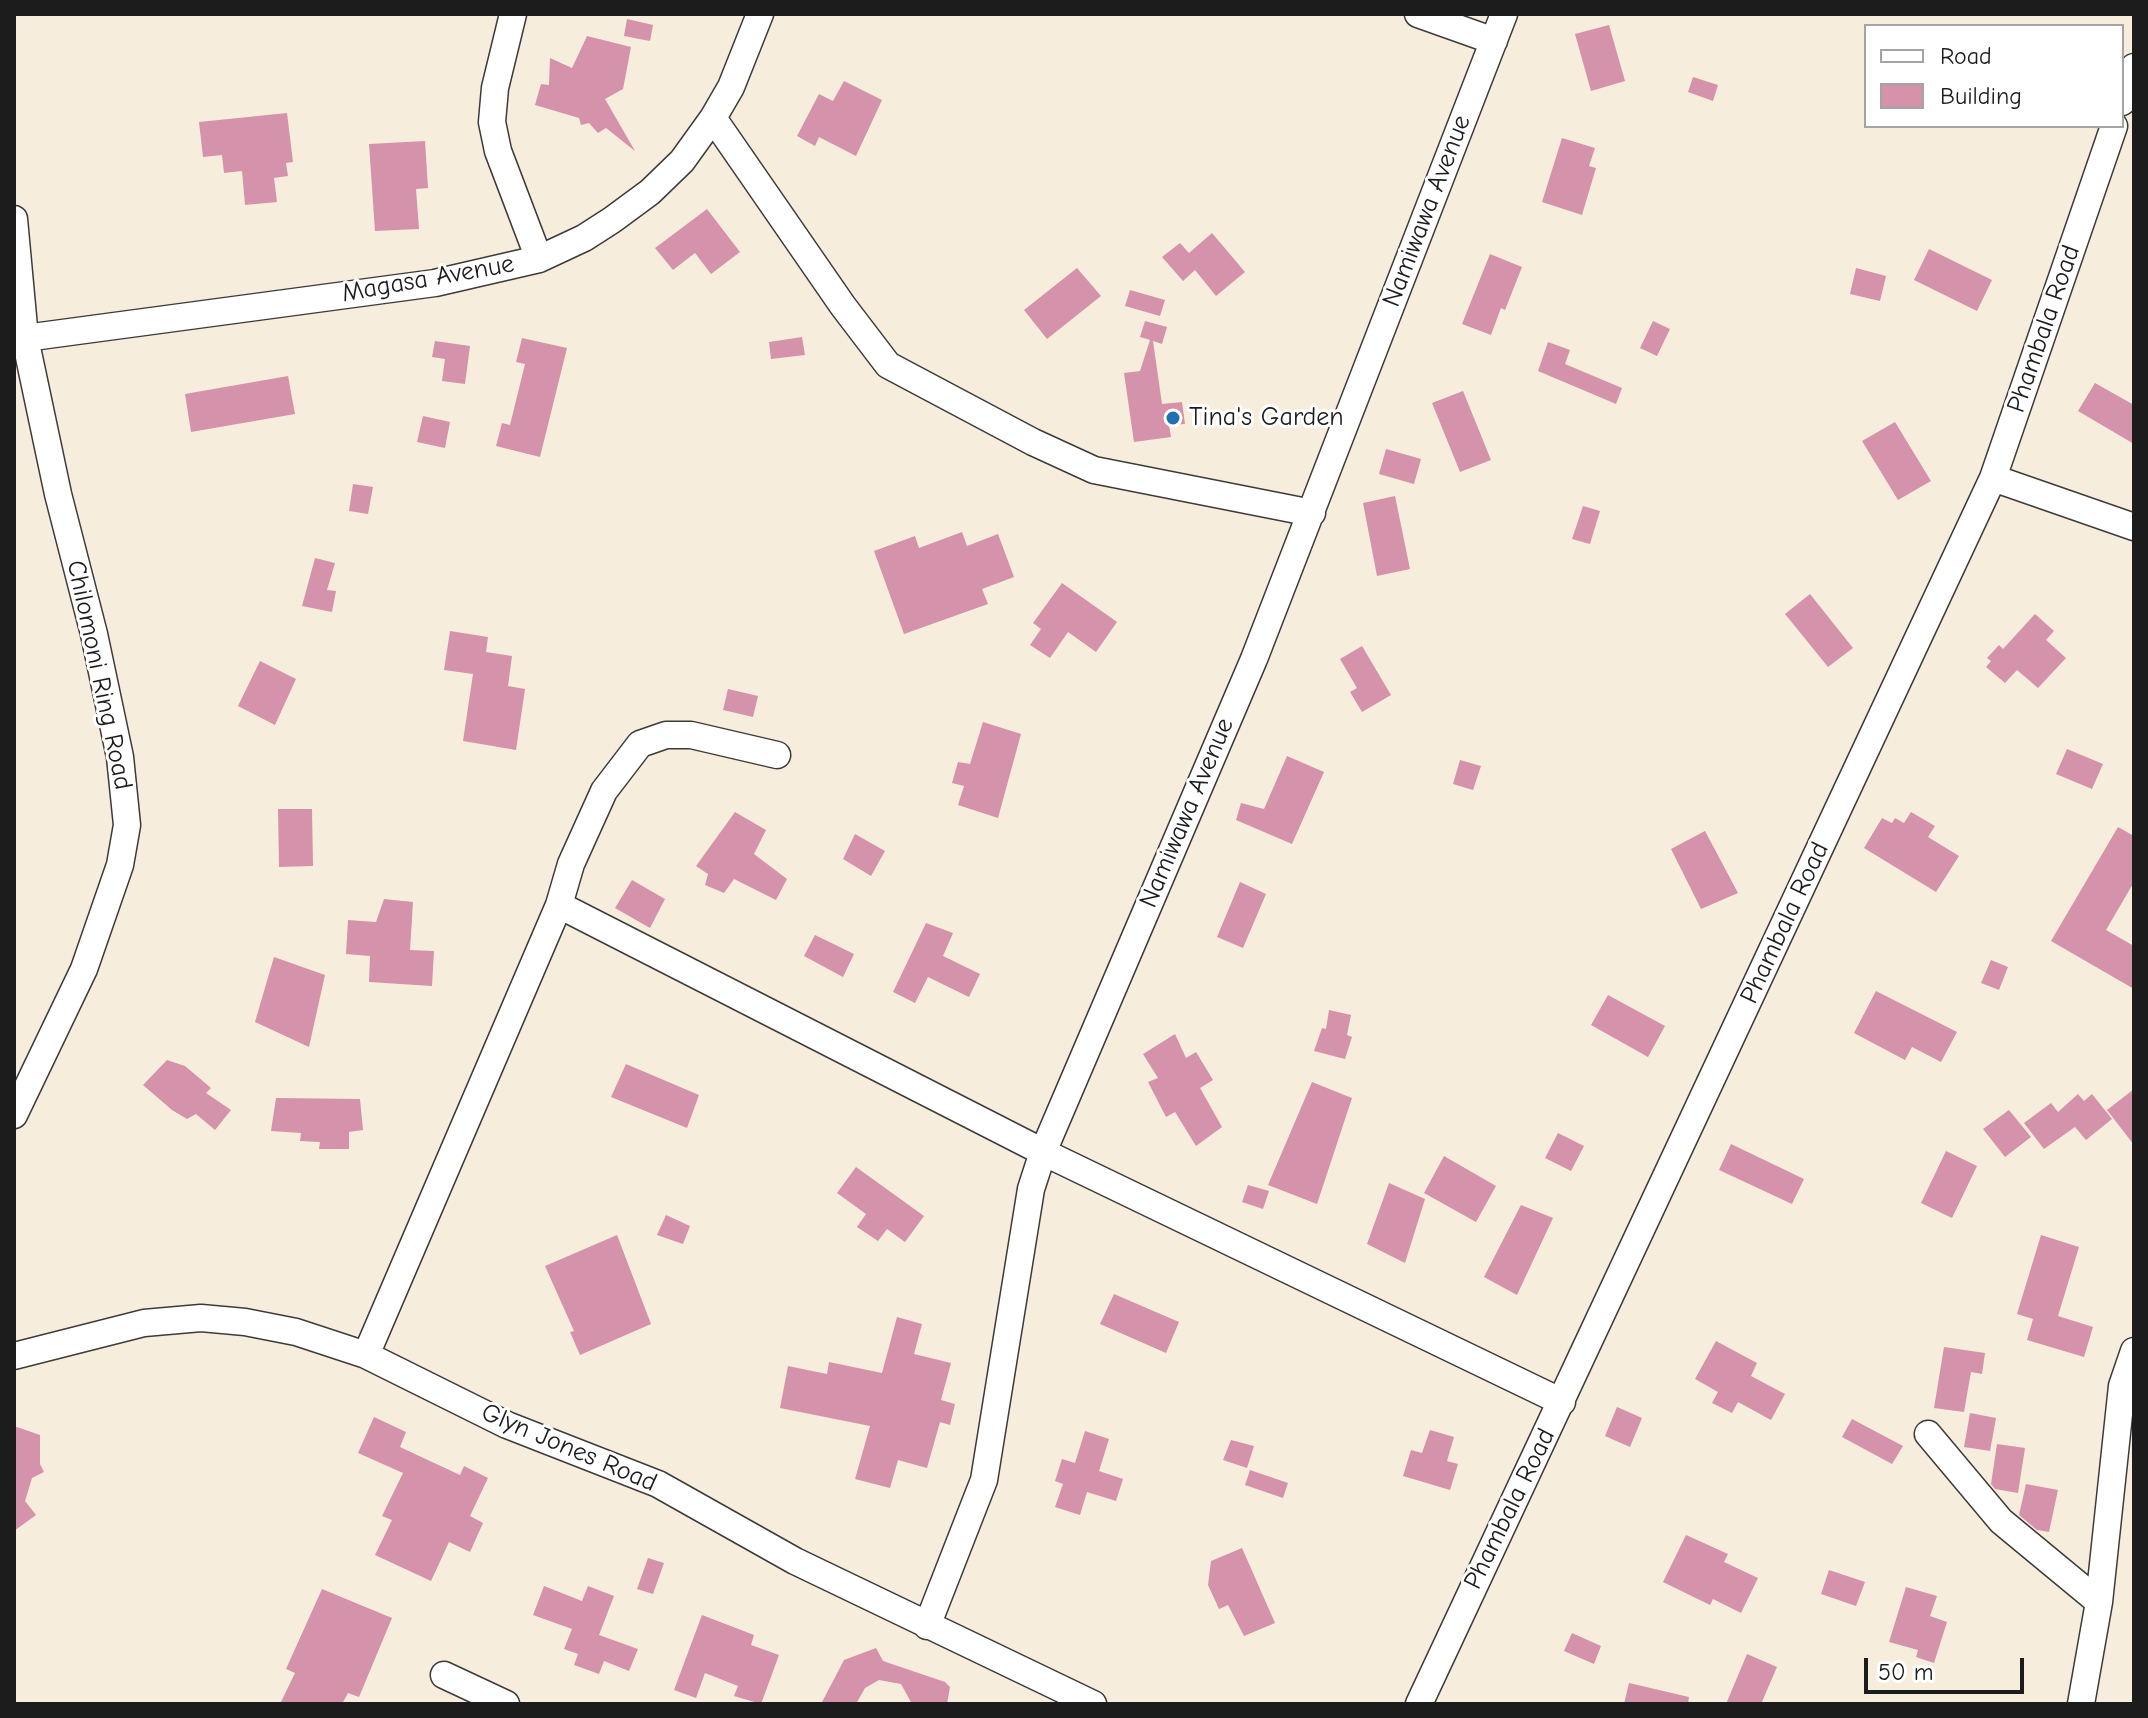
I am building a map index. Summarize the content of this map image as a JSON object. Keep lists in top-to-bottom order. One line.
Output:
{"streets":{"street":["Namiwawa Avenue","Magasa Avenue","Phambala Road","Chilomoni Ring Road","Glyn Jones Road"]},"crossings":[["Namiwawa Avenue","Glyn Jones Road"],["Magasa Avenue","Chilomoni Ring Road"]],"places":["Tina's Garden"],"legend":["Road","Building"],"scale_bar":"50 m"}
